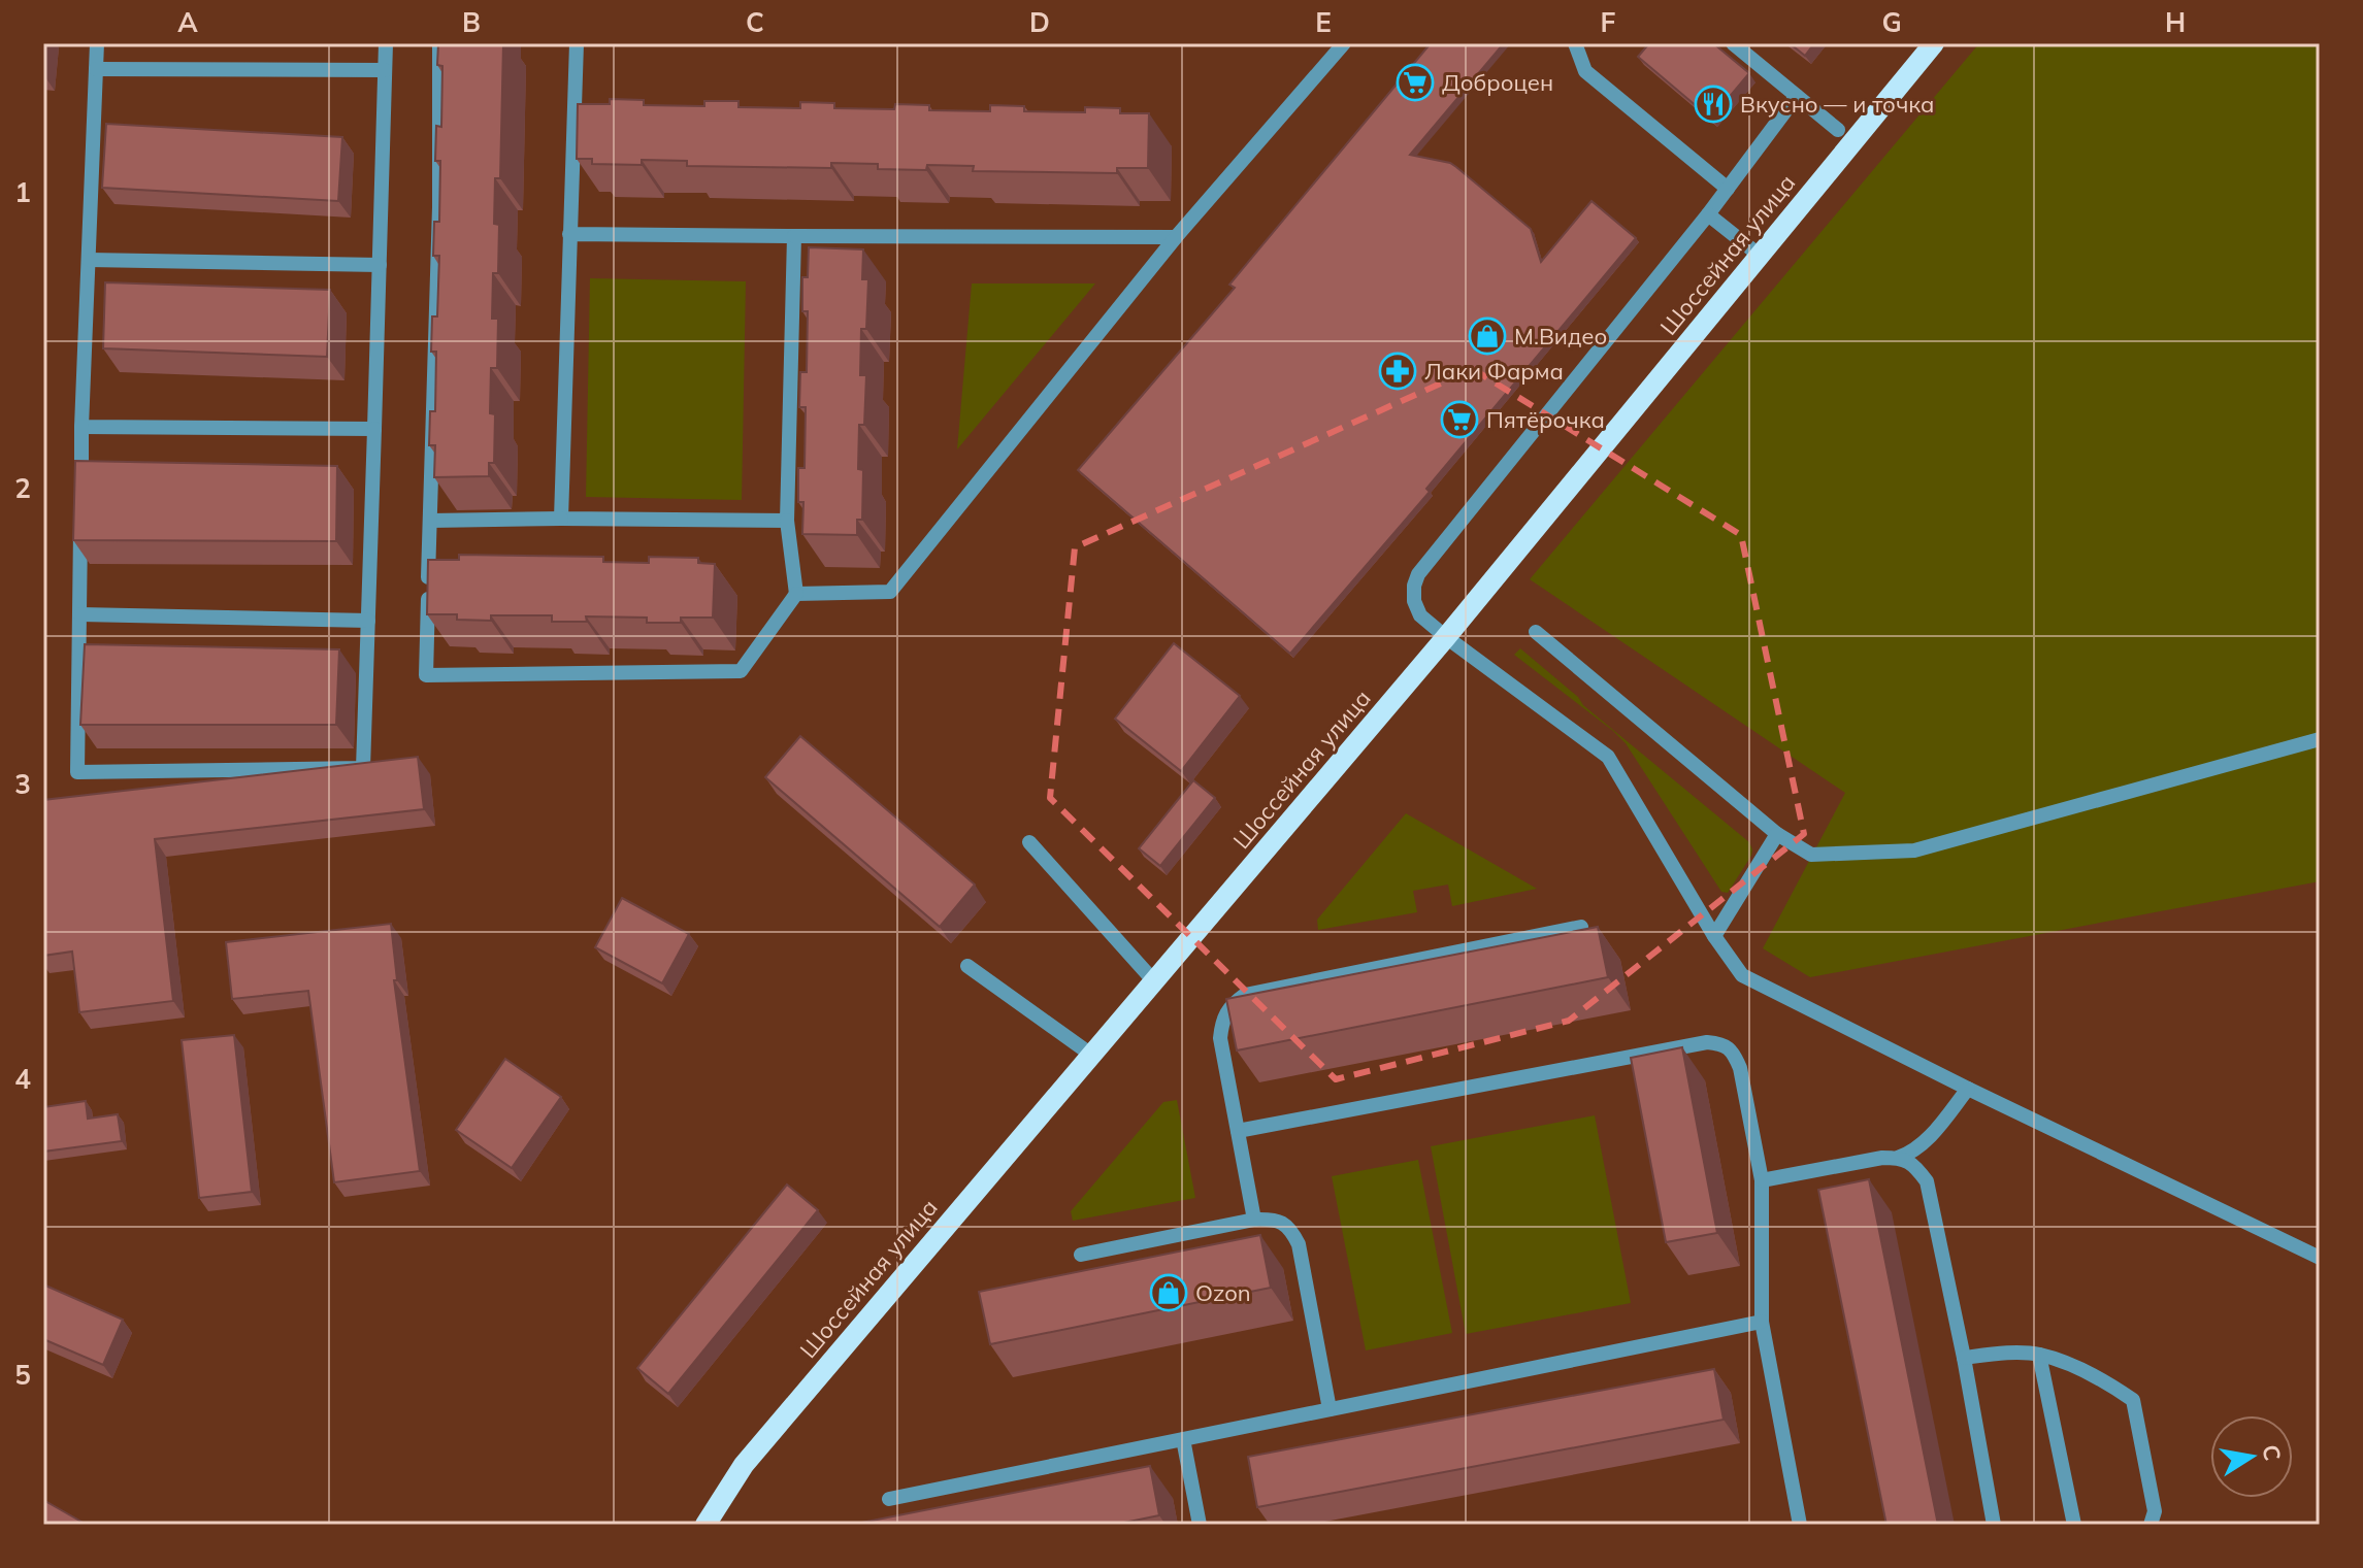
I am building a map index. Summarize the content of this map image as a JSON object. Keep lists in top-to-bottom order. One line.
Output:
{"streets":{"main road":["Шоссейная улица"]},"places":{"supermarket":["Доброцен","Пятёрочка"],"restaurant":["Вкусно — и точка"],"shop":["М.Видео","Ozon"],"pharmacy":["Лаки Фарма"]},"north":"right","grid":{"columns":["A","B","C","D","E","F","G","H"],"rows":["1","2","3","4","5"]}}
